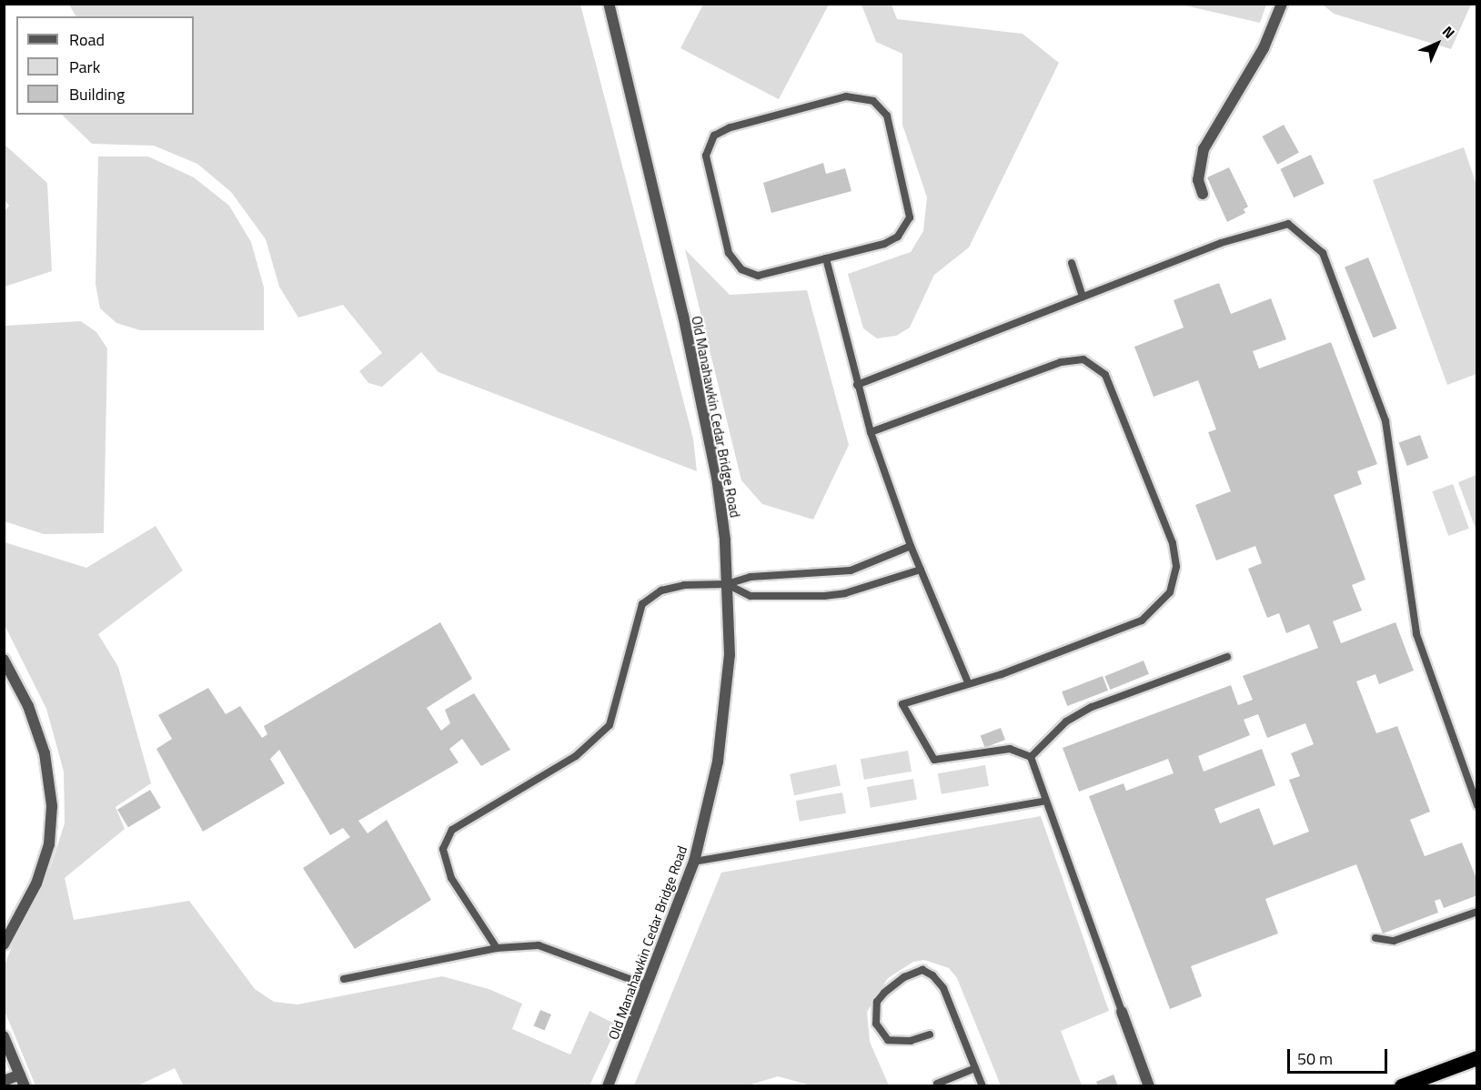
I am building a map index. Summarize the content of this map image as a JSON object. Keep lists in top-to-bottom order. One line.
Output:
{"streets":{"street":["Old Manahawkin Cedar Bridge Road"]},"legend":["Road","Park","Building"],"scale_bar":"50 m","north":"top right"}
